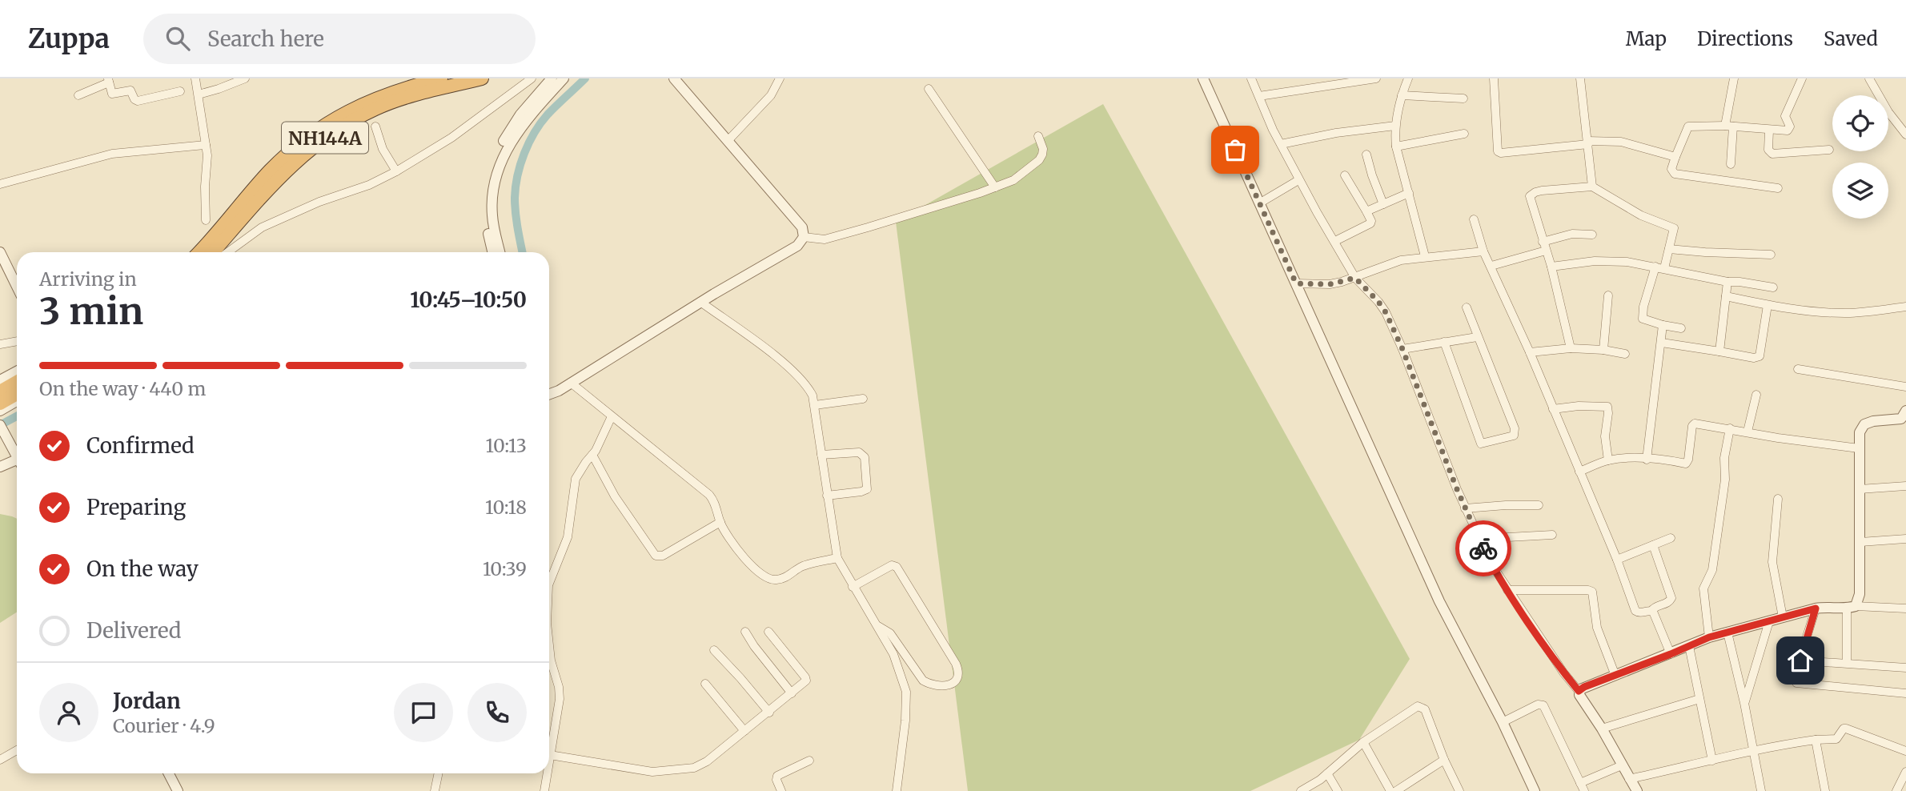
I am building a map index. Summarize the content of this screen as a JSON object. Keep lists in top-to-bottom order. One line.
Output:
{"streets":{"highway":["NH144A"]},"page":{"header":"Zuppa","search":"Search here","nav":["Map","Directions","Saved"],"heading":["3 min","Arriving in","10:45–10:50"],"panel":["Jordan","Courier · 4.9"],"bar":"On the way · 440 m","list":[["Confirmed","10:13"],["Preparing","10:18"],["On the way","10:39"],"Delivered"]}}
